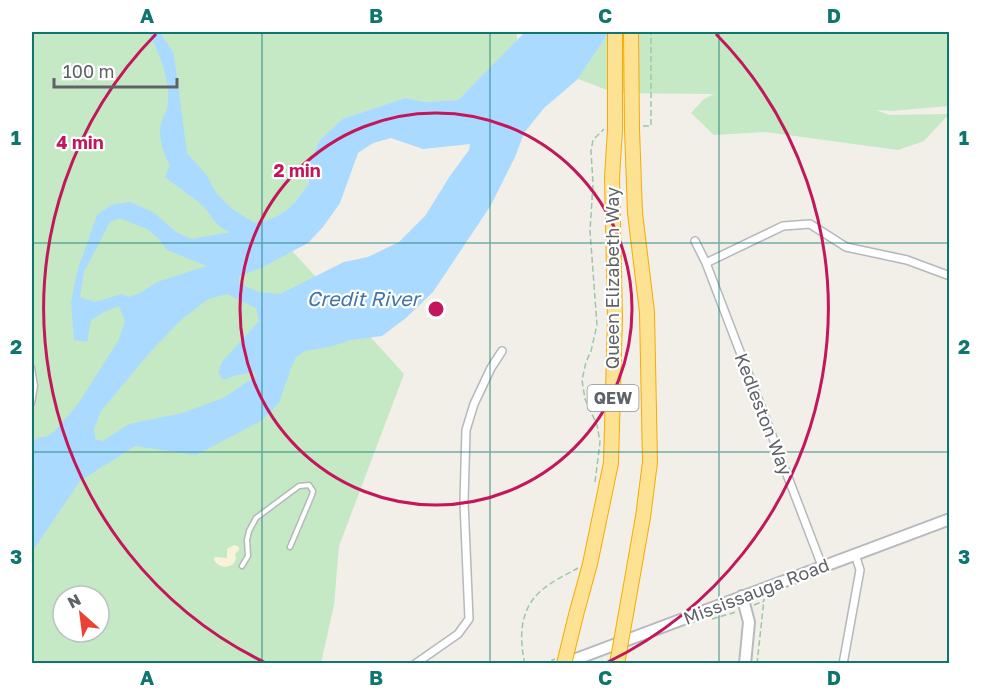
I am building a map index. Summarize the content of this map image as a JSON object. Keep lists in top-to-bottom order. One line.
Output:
{"streets":{"highway":["Queen Elizabeth Way","QEW"],"main road":["Mississauga Road"],"street":["Kedleston Way"]},"crossings":[["Queen Elizabeth Way","Mississauga Road"],["Kedleston Way","Mississauga Road"]],"water":["Credit River"],"scale_bar":"100 m","north":"top left","grid":{"columns":["A","B","C","D"],"rows":["1","2","3"]},"rings":["4 min","2 min"]}
